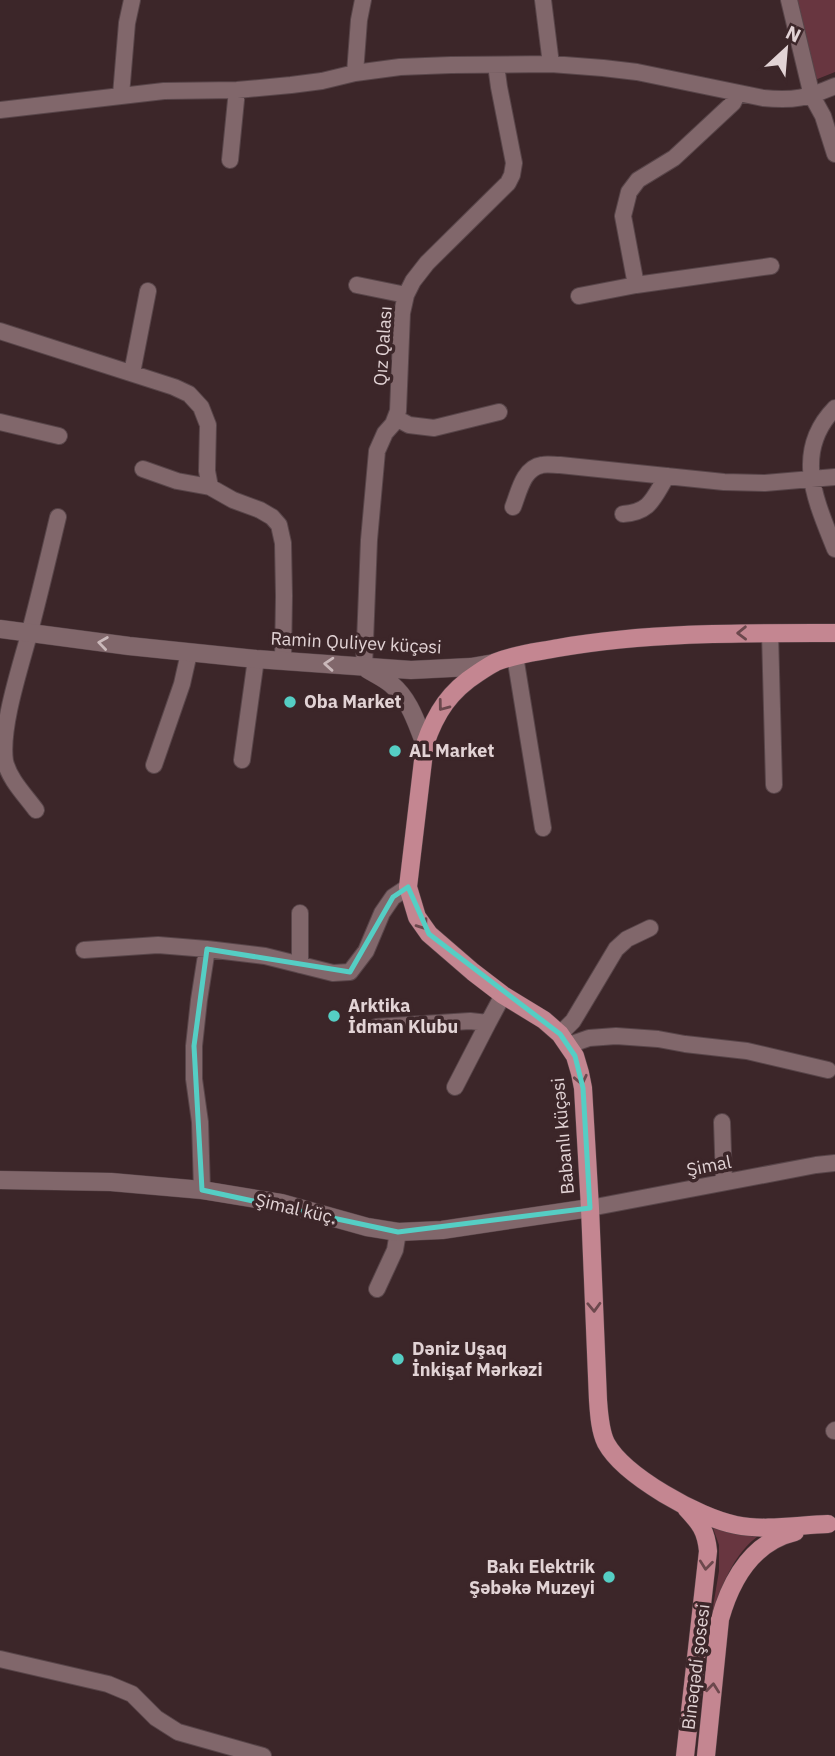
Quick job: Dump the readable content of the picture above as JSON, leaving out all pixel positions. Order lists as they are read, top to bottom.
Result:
{
  "streets": {
    "main road": ["Ramin Quliyev küçəsi", "Babanlı küçəsi", "Binəqədi şosesi"],
    "street": ["Qız Qalası", "Şimal", "Şimal küç."]
  },
  "crossings": [
    ["Qız Qalası", "Ramin Quliyev küçəsi"],
    ["Babanlı küçəsi", "Şimal"],
    ["Babanlı küçəsi", "Şimal küç."],
    ["Babanlı küçəsi", "Binəqədi şosesi"],
    ["Şimal", "Şimal küç."]
  ],
  "one_way": ["Ramin Quliyev küçəsi", "Babanlı küçəsi"],
  "places": [
    "Oba Market",
    "AL Market",
    "Arktika İdman Klubu",
    "Dəniz Uşaq İnkişaf Mərkəzi",
    "Bakı Elektrik Şəbəkə Muzeyi"
  ],
  "north": "top right"
}
